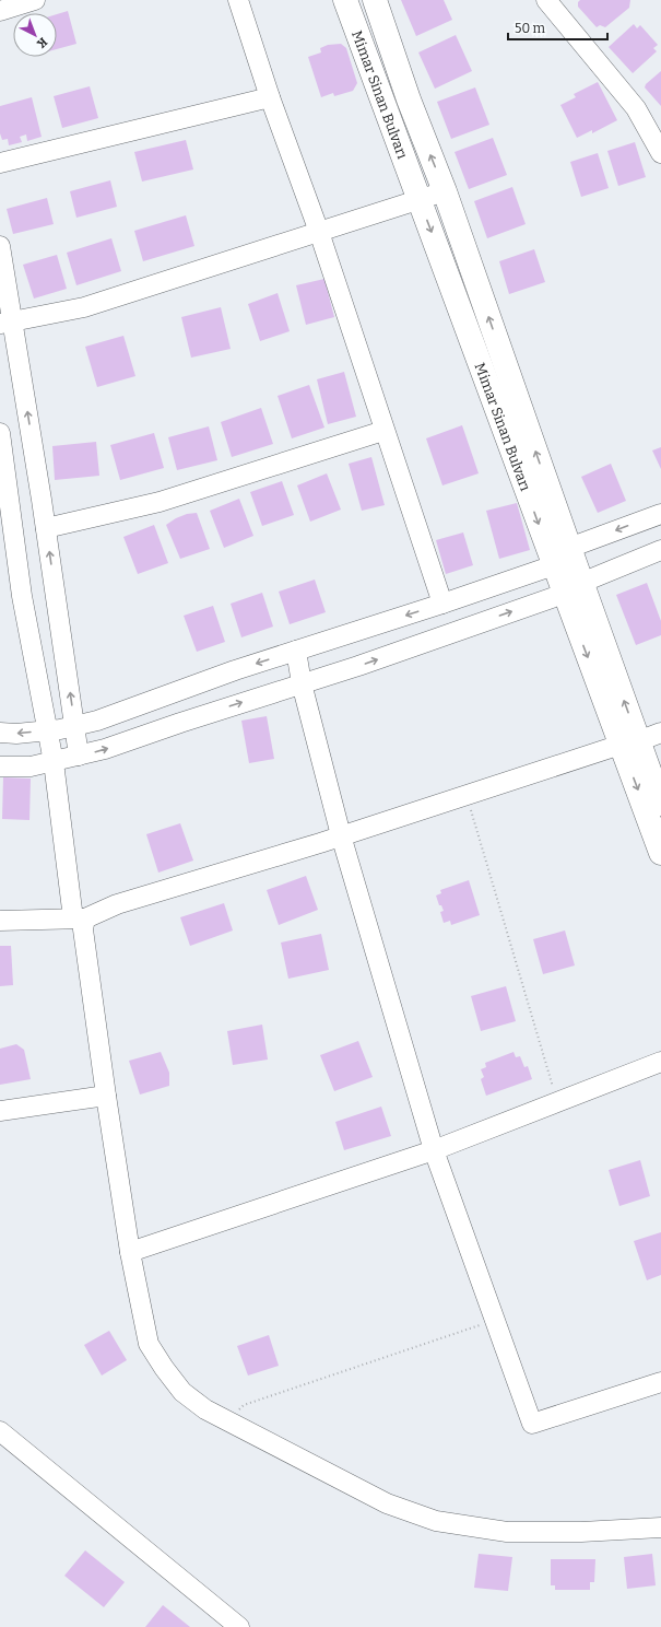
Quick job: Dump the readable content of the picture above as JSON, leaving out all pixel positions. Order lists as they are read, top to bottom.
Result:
{
  "streets": {
    "main road": ["Mimar Sinan Bulvarı"]
  },
  "scale_bar": "50 m",
  "north": "bottom right"
}
